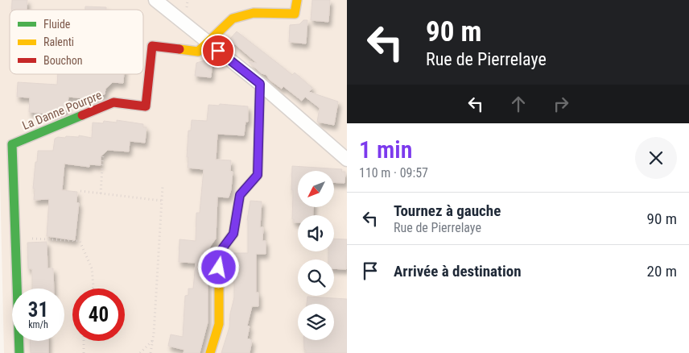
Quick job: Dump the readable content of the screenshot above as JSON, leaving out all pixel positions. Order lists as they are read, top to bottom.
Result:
{
  "streets": {
    "street": ["La Danne Pourpre"]
  },
  "legend": ["Fluide", "Ralenti", "Bouchon"],
  "north": "bottom left",
  "page": {
    "turn": ["90 m", "Rue de Pierrelaye"],
    "heading": ["1 min", "110 m · 09:57"],
    "list": [
      {
        "name": "Tournez à gauche",
        "note": "Rue de Pierrelaye",
        "value": "90 m"
      },
      {
        "name": "Arrivée à destination",
        "value": "20 m"
      }
    ],
    "speed": "31 km/h",
    "limit": "40"
  }
}
